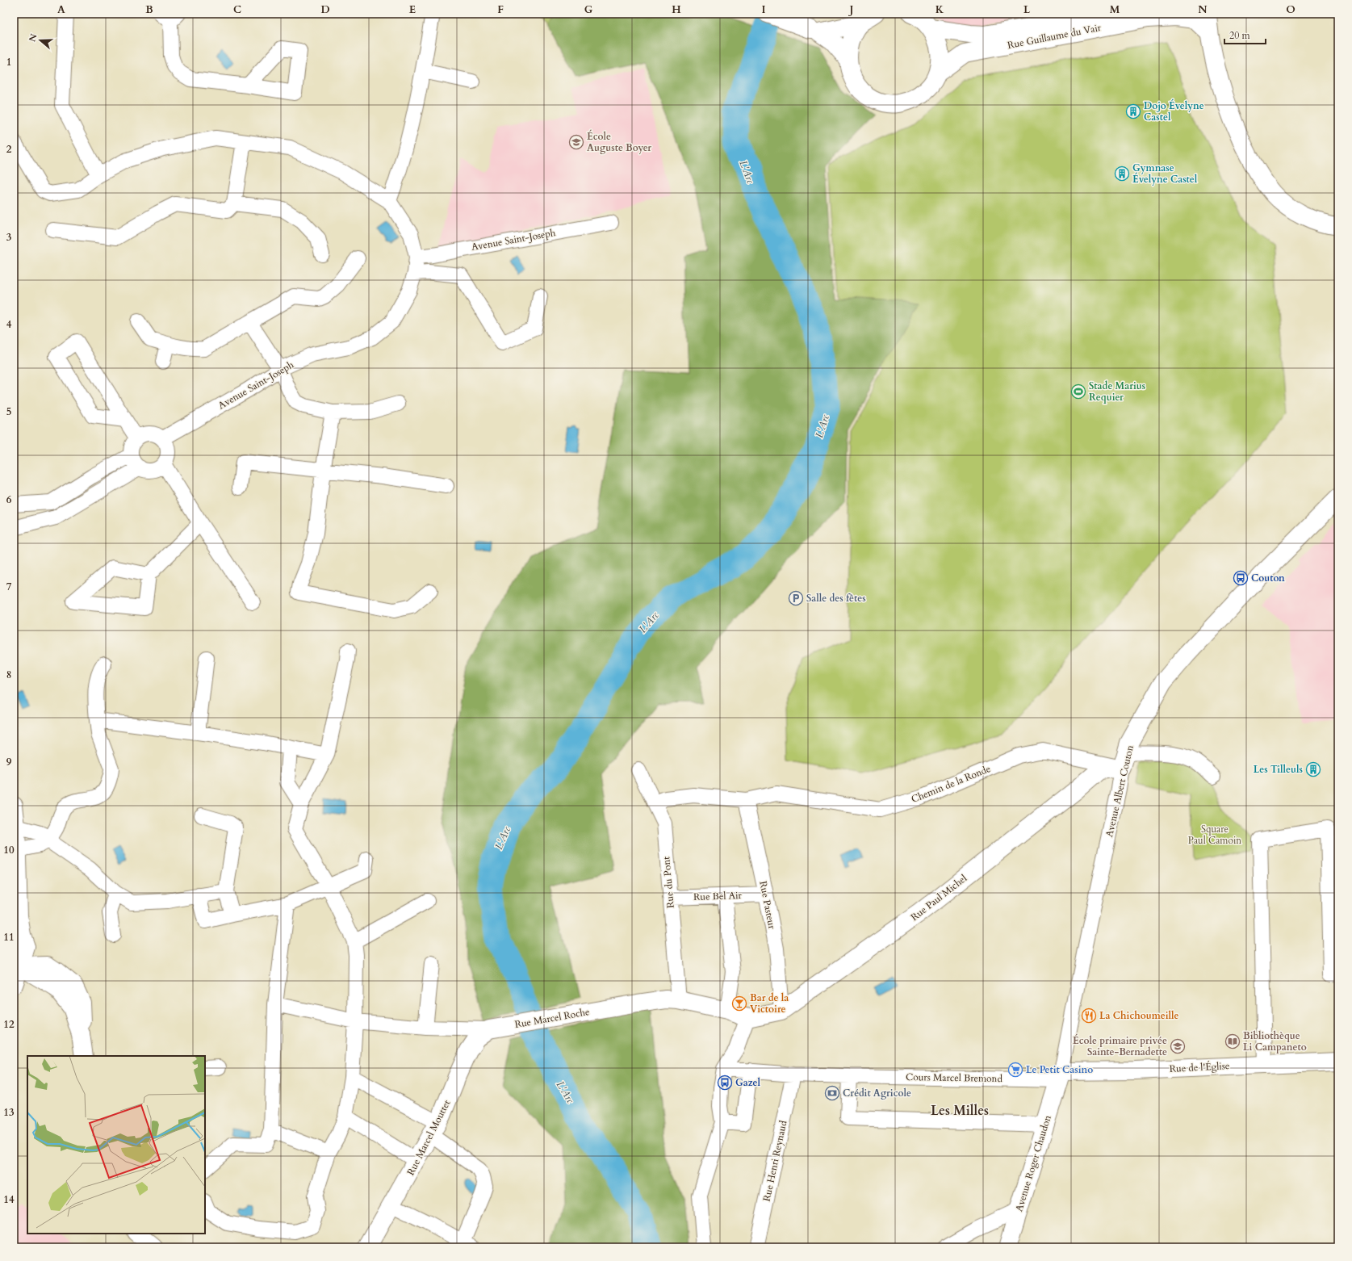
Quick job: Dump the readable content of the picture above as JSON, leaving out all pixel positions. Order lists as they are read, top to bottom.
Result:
{
  "streets": {
    "street": [
      "Rue Guillaume du Vair",
      "Avenue Saint-Joseph",
      "Chemin de la Ronde",
      "Avenue Albert Couton",
      "Rue du Pont",
      "Rue Bel Air",
      "Rue Paul Michel",
      "Rue Pasteur",
      "Rue Marcel Roche",
      "Rue de l'Église",
      "Cours Marcel Bremond",
      "Rue Marcel Mouttet",
      "Rue Henri Reynaud",
      "Avenue Roger Chaudon"
    ]
  },
  "crossings": [
    ["Chemin de la Ronde", "Avenue Albert Couton"],
    ["Chemin de la Ronde", "Rue Paul Michel"],
    ["Chemin de la Ronde", "Rue Pasteur"],
    ["Avenue Albert Couton", "Rue Paul Michel"],
    ["Avenue Albert Couton", "Rue de l'Église"],
    ["Avenue Albert Couton", "Cours Marcel Bremond"],
    ["Avenue Albert Couton", "Avenue Roger Chaudon"],
    ["Rue du Pont", "Rue Bel Air"],
    ["Rue du Pont", "Rue Marcel Roche"],
    ["Rue Bel Air", "Rue Pasteur"],
    ["Rue Paul Michel", "Rue Pasteur"],
    ["Rue Paul Michel", "Rue Marcel Roche"],
    ["Rue Marcel Roche", "Rue Marcel Mouttet"],
    ["Rue de l'Église", "Cours Marcel Bremond"],
    ["Rue de l'Église", "Avenue Roger Chaudon"],
    ["Cours Marcel Bremond", "Rue Henri Reynaud"],
    ["Cours Marcel Bremond", "Avenue Roger Chaudon"]
  ],
  "districts": ["Les Milles"],
  "water": ["L'Arc"],
  "parks": ["Square Paul Camoin"],
  "places": {
    "building": ["Dojo Évelyne Castel", "Gymnase Évelyne Castel", "Les Tilleuls"],
    "school or university": ["École Auguste Boyer", "École primaire privée Sainte-Bernadette"],
    "sports": ["Stade Marius Requier"],
    "bus stop": ["Couton", "Gazel"],
    "parking": ["Salle des fêtes"],
    "bar": ["Bar de la Victoire"],
    "restaurant": ["La Chichoumeille"],
    "library": ["Bibliothèque Li Campaneto"],
    "supermarket": ["Le Petit Casino"],
    "bank": ["Crédit Agricole"]
  },
  "scale_bar": "20 m",
  "north": "left",
  "grid": {
    "columns": [
      "A",
      "B",
      "C",
      "D",
      "E",
      "F",
      "G",
      "H",
      "I",
      "J",
      "K",
      "L",
      "M",
      "N",
      "O"
    ],
    "rows": [
      "1",
      "2",
      "3",
      "4",
      "5",
      "6",
      "7",
      "8",
      "9",
      "10",
      "11",
      "12",
      "13",
      "14"
    ]
  }
}
